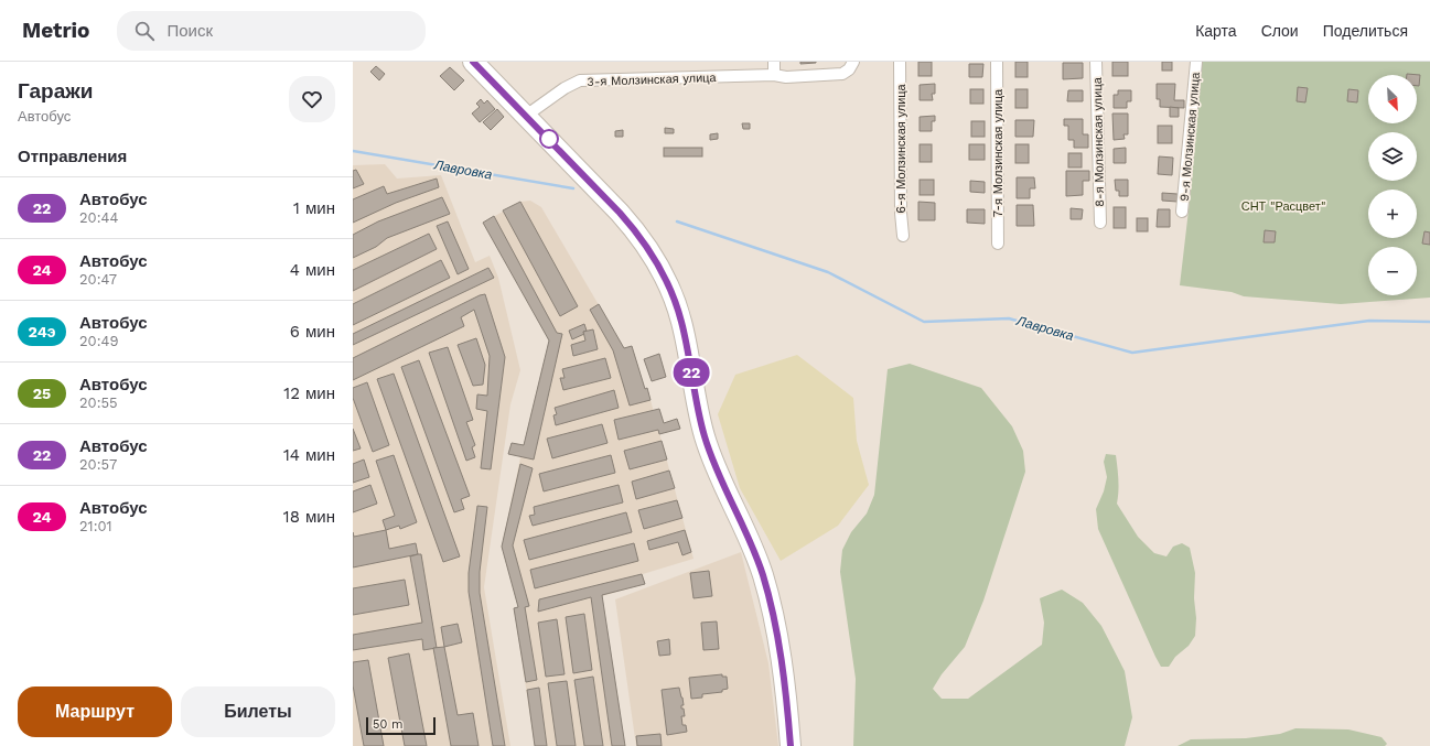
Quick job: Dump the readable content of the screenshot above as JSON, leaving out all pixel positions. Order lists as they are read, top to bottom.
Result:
{
  "streets": {
    "street": [
      "3-я Молзинская улица",
      "9-я Молзинская улица",
      "8-я Молзинская улица",
      "6-я Молзинская улица",
      "7-я Молзинская улица"
    ]
  },
  "water": ["Лавровка"],
  "parks": ["СНТ \"Расцвет\""],
  "lines": ["bus line 22"],
  "scale_bar": "50 m",
  "north": "bottom right",
  "page": {
    "header": "Metrio",
    "search": "Поиск",
    "nav": ["Карта", "Слои", "Поделиться"],
    "heading": [
      ["Гаражи", "Автобус"],
      "Отправления"
    ],
    "on_map": "22",
    "map_buttons": ["+", "−"],
    "list": [
      {
        "mark": "22",
        "name": "Автобус",
        "note": "20:44",
        "value": "1 мин"
      },
      {
        "mark": "24",
        "name": "Автобус",
        "note": "20:47",
        "value": "4 мин"
      },
      {
        "mark": "24э",
        "name": "Автобус",
        "note": "20:49",
        "value": "6 мин"
      },
      {
        "mark": "25",
        "name": "Автобус",
        "note": "20:55",
        "value": "12 мин"
      },
      {
        "mark": "22",
        "name": "Автобус",
        "note": "20:57",
        "value": "14 мин"
      },
      {
        "mark": "24",
        "name": "Автобус",
        "note": "21:01",
        "value": "18 мин"
      }
    ],
    "buttons": ["Маршрут", "Билеты"],
    "scale": "50 m"
  }
}
